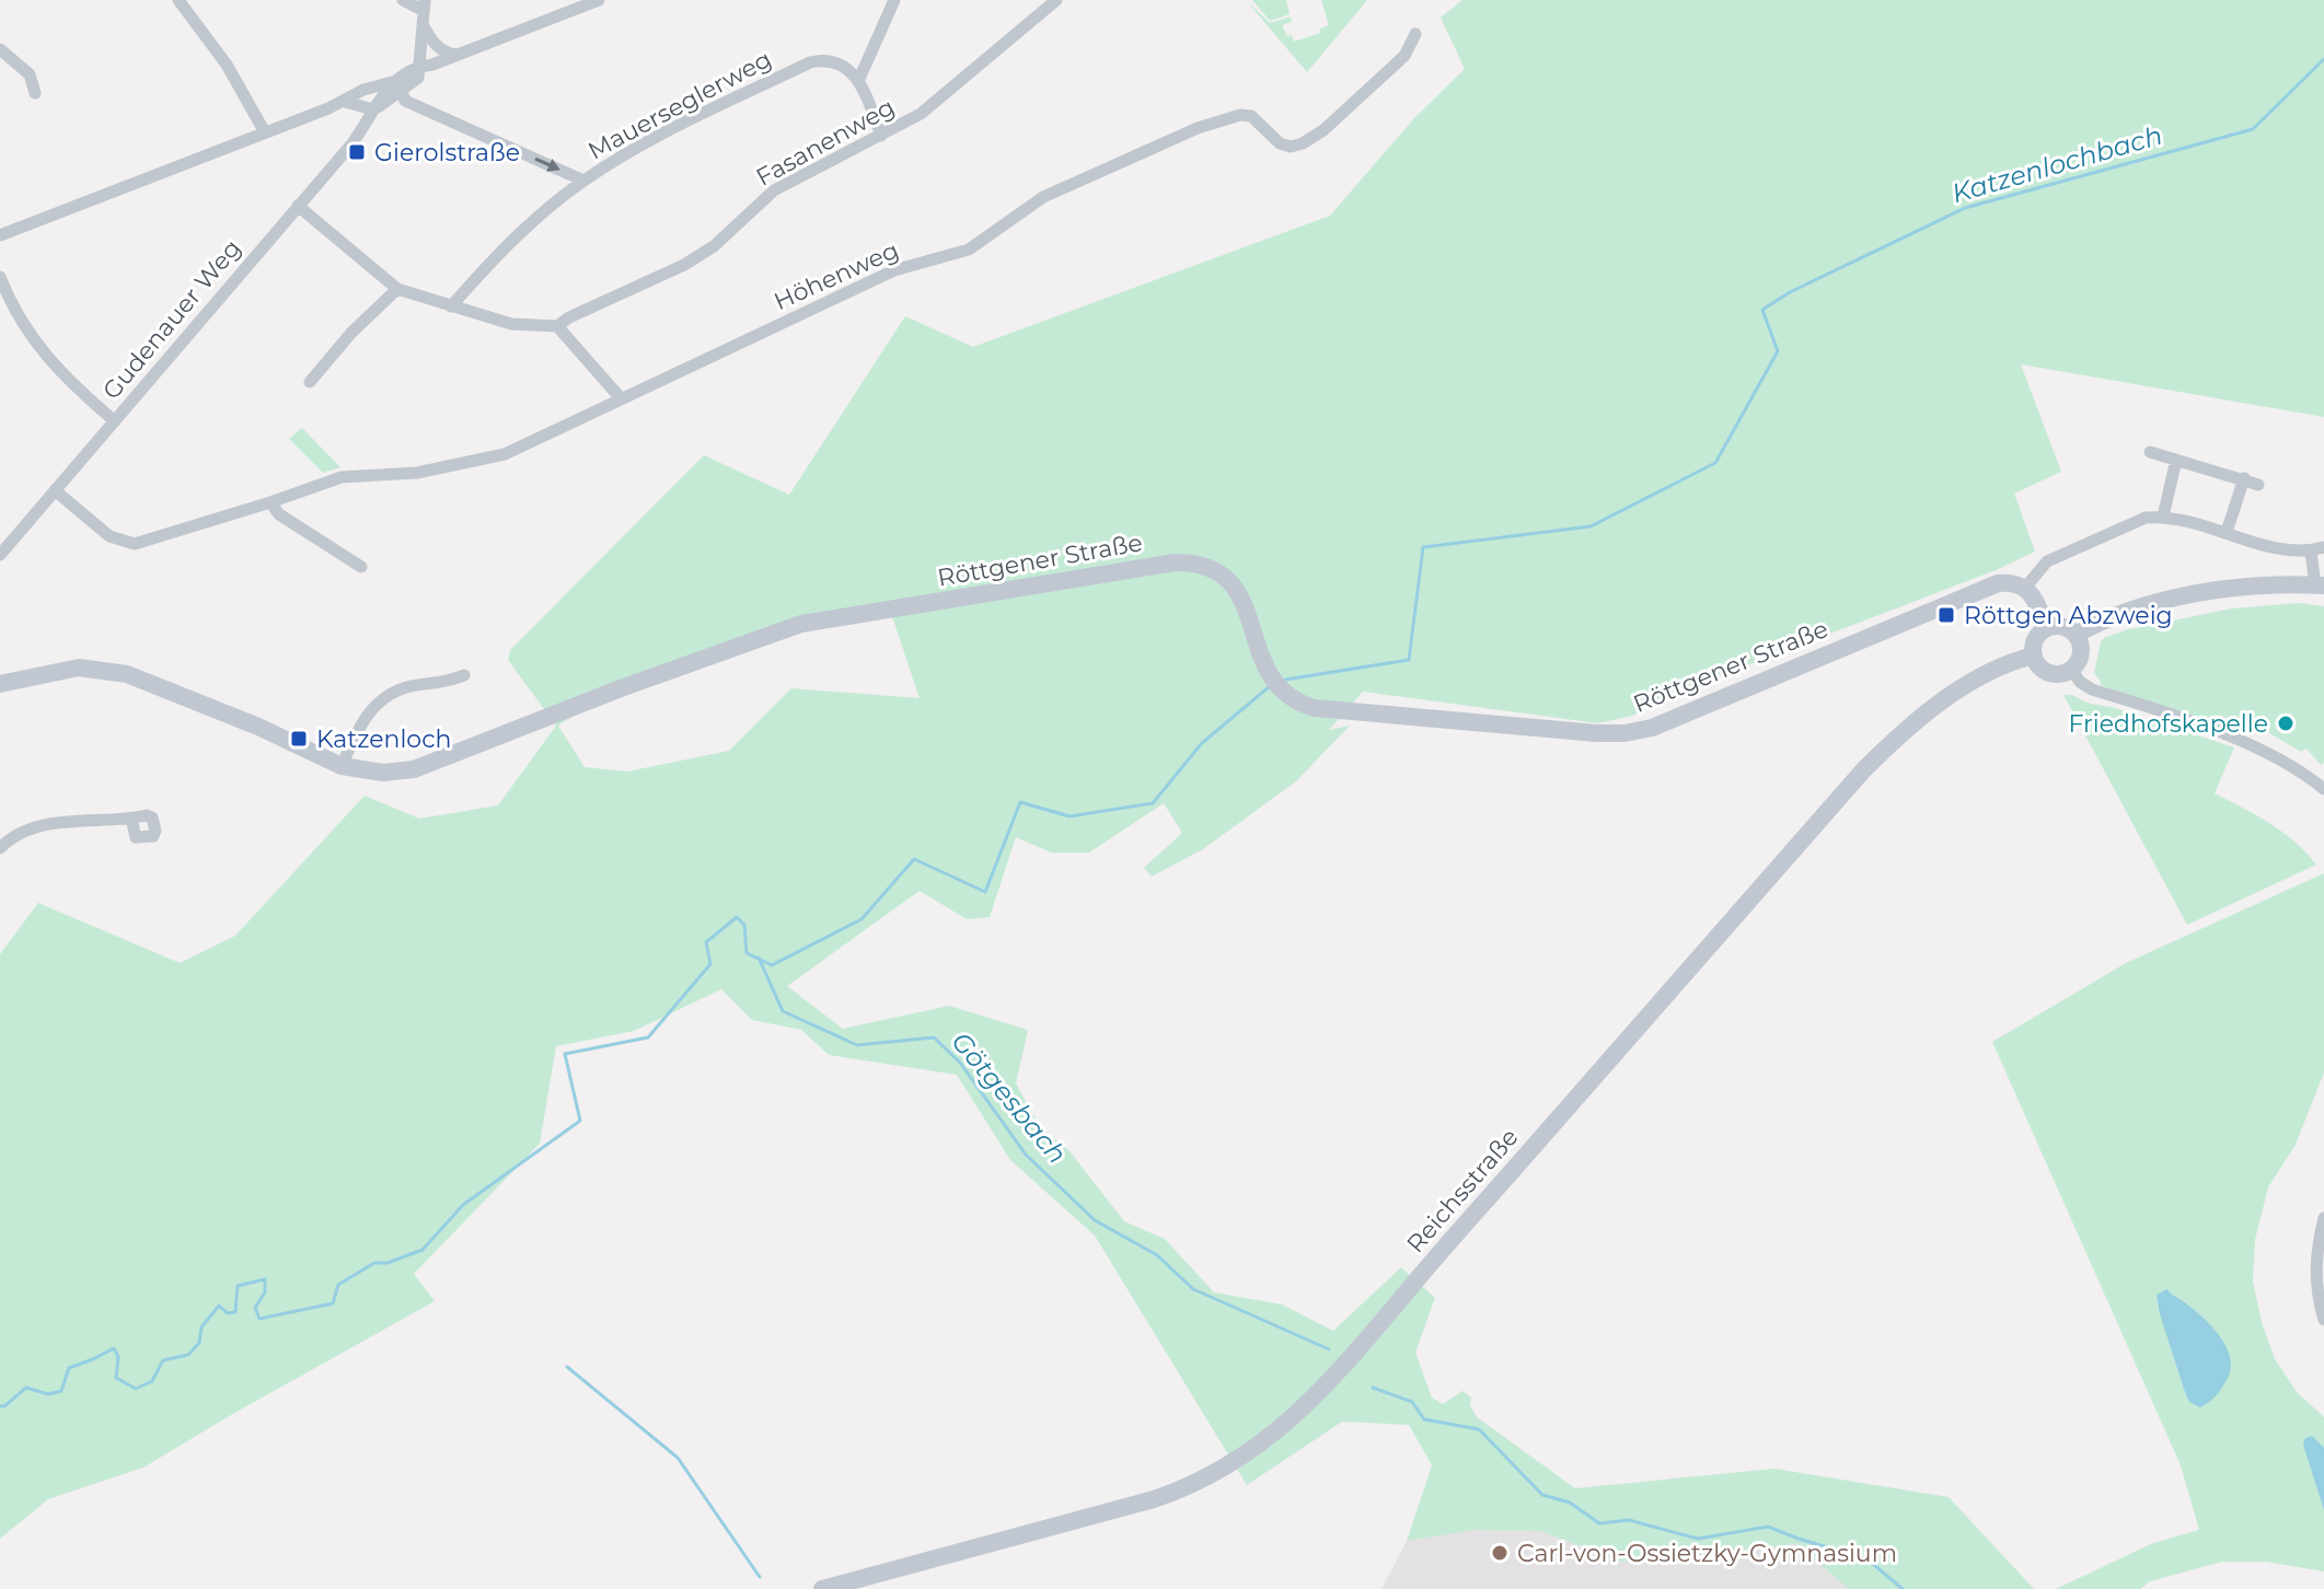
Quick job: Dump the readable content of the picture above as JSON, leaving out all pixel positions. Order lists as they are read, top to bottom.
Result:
{
  "streets": {
    "street": [
      "Mauerseglerweg",
      "Fasanenweg",
      "Höhenweg",
      "Gudenauer Weg",
      "Röttgener Straße",
      "Reichsstraße"
    ]
  },
  "crossings": [
    ["Höhenweg", "Gudenauer Weg"]
  ],
  "water": ["Katzenlochbach", "Götgesbach"],
  "places": {
    "transit": ["Gierolstraße", "Röttgen Abzweig", "Katzenloch"],
    "other": ["Friedhofskapelle", "Carl-von-Ossietzky-Gymnasium"]
  }
}
